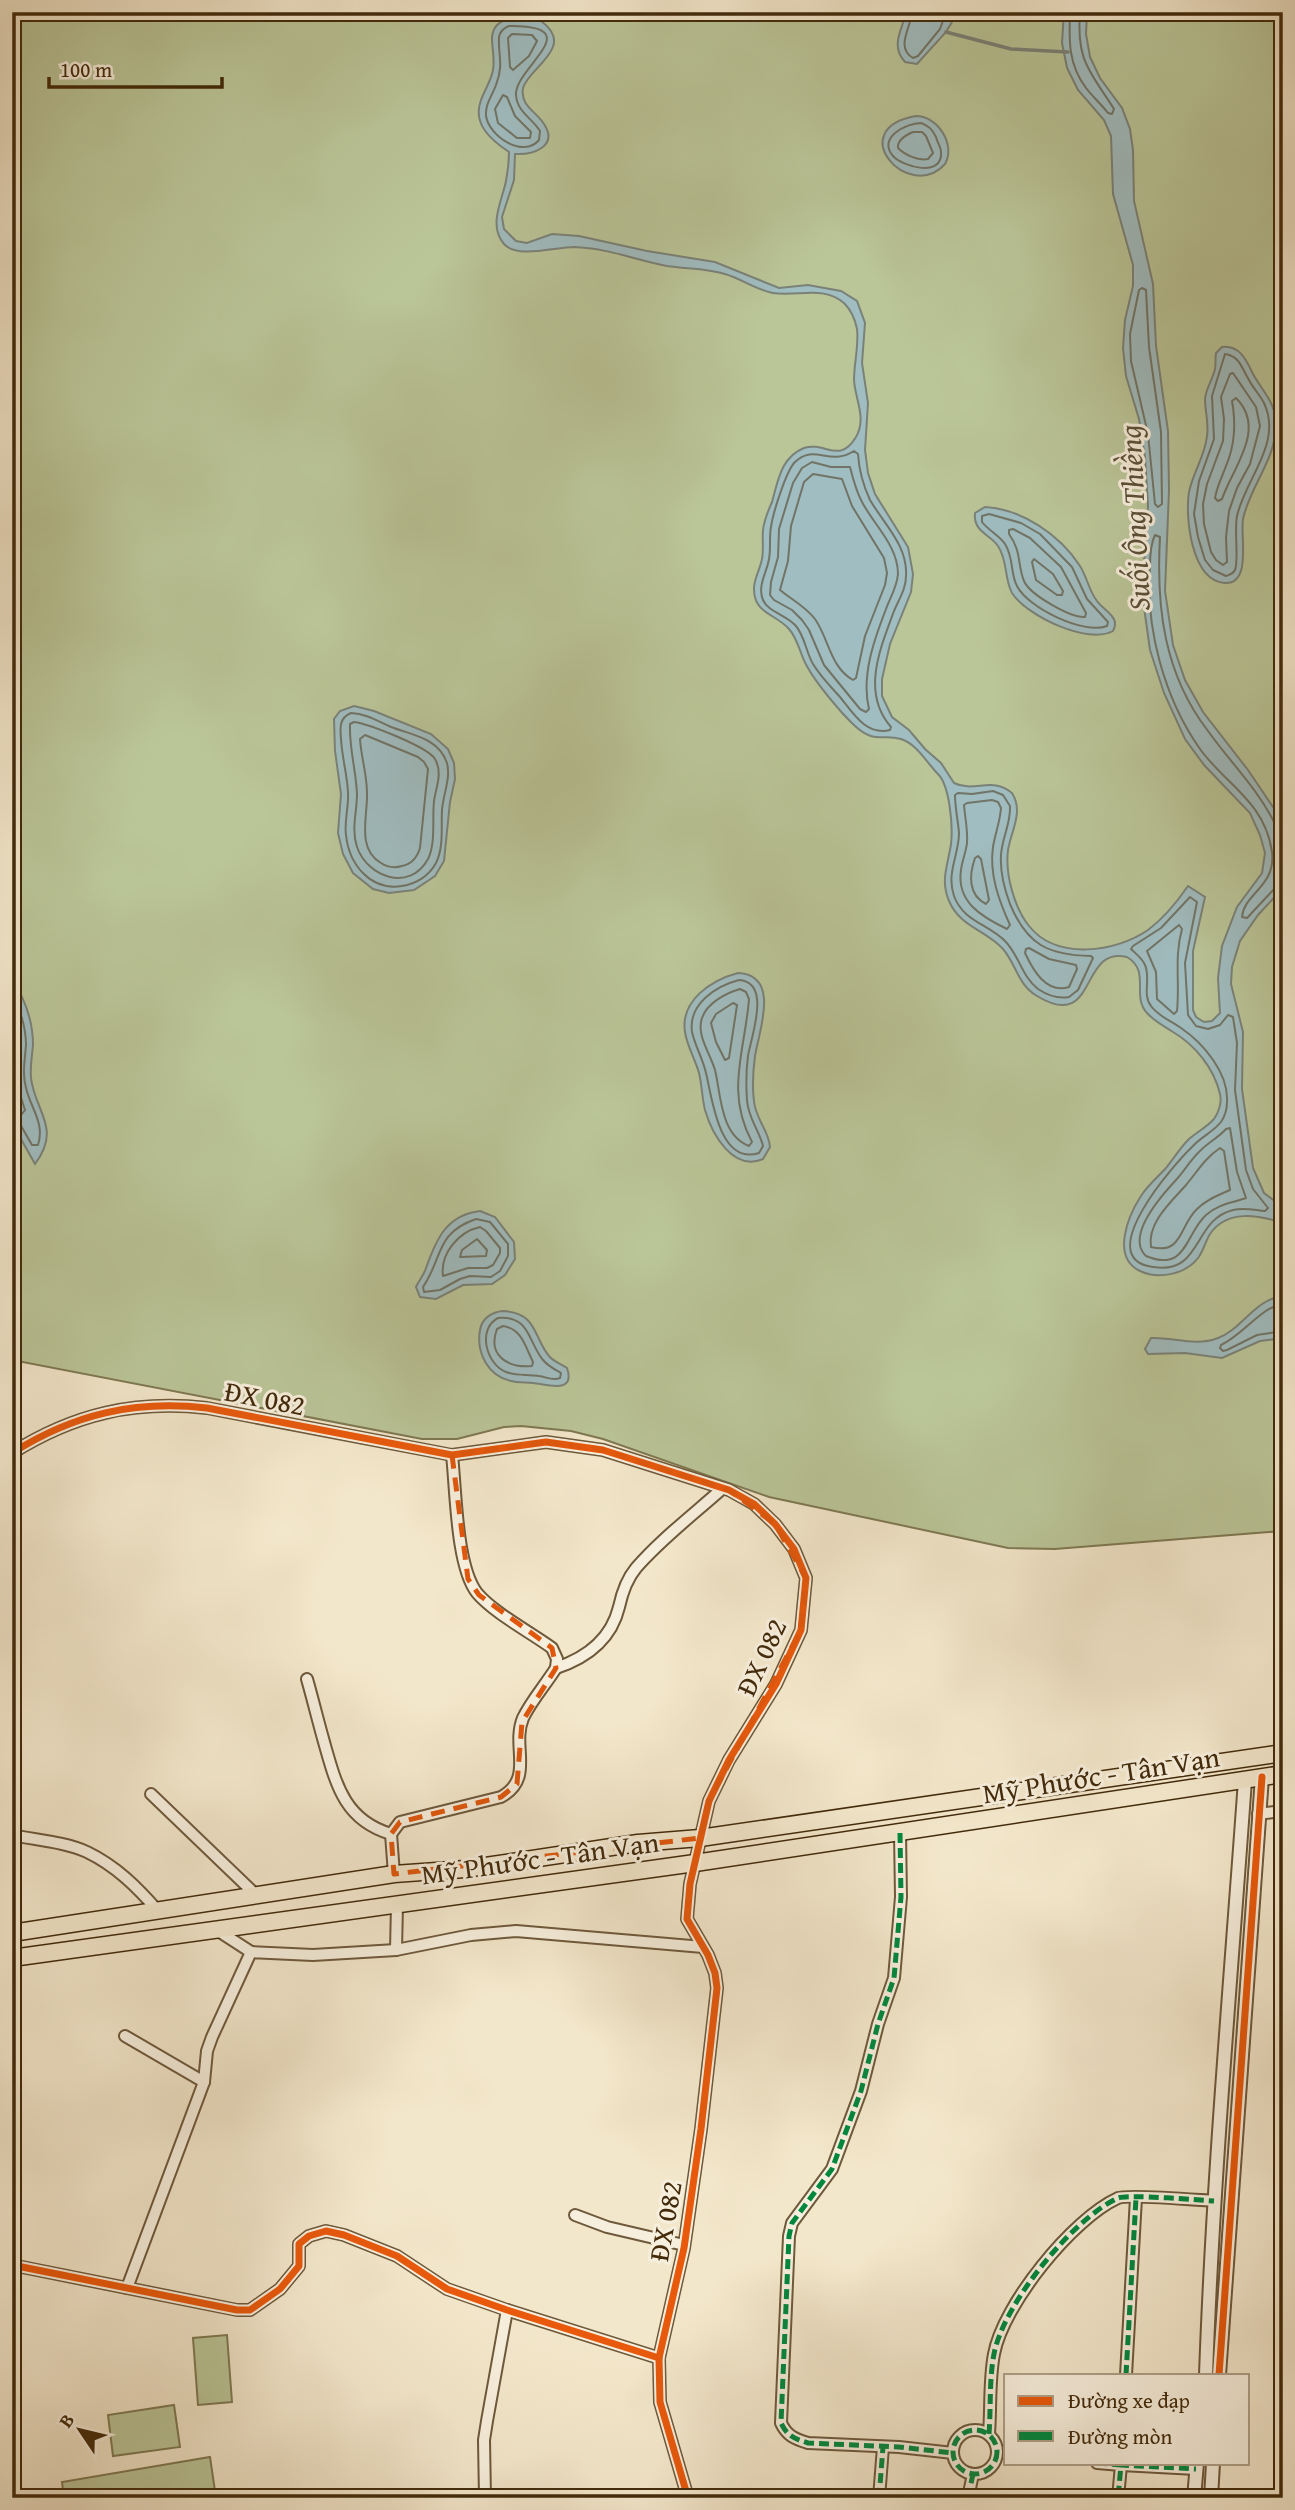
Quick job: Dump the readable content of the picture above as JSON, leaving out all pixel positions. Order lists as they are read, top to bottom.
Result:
{
  "streets": {
    "main road": ["Mỹ Phước - Tân Vạn"],
    "street": ["ĐX 082"]
  },
  "crossings": [
    ["ĐX 082", "Mỹ Phước - Tân Vạn"]
  ],
  "water": ["Suối Ông Thiềng"],
  "legend": ["Đường xe đạp", "Đường mòn"],
  "scale_bar": "100 m",
  "north": "top left"
}
